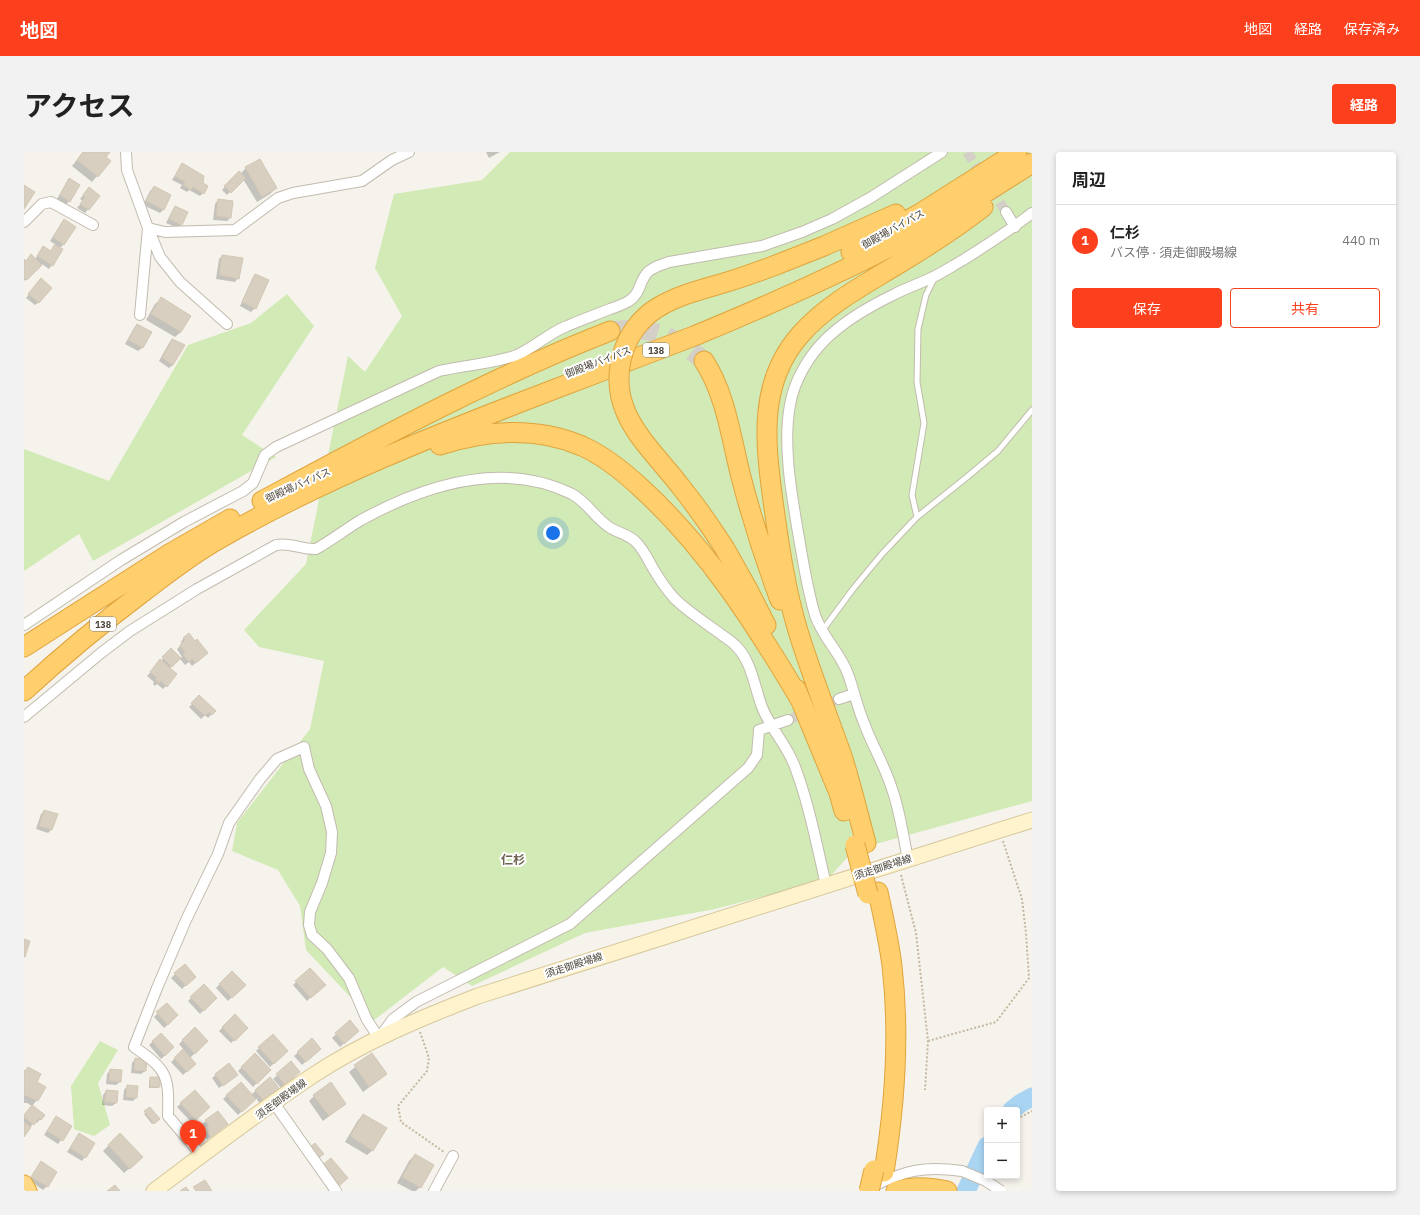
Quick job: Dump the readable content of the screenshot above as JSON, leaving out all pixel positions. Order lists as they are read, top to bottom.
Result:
{
  "streets": {
    "highway": ["御殿場バイパス", "138"],
    "main road": ["須走御殿場線"]
  },
  "crossings": [
    ["御殿場バイパス", "138"]
  ],
  "districts": ["仁杉"],
  "page": {
    "header": "地図",
    "nav": ["地図", "経路", "保存済み"],
    "title": "アクセス",
    "buttons": [
      "経路",
      ["保存", "共有"]
    ],
    "heading": "周辺",
    "list": [
      {
        "mark": "1",
        "name": "仁杉",
        "note": "バス停 · 須走御殿場線",
        "value": "440 m"
      }
    ],
    "map_buttons": ["+", "−"],
    "pins": "1"
  }
}
